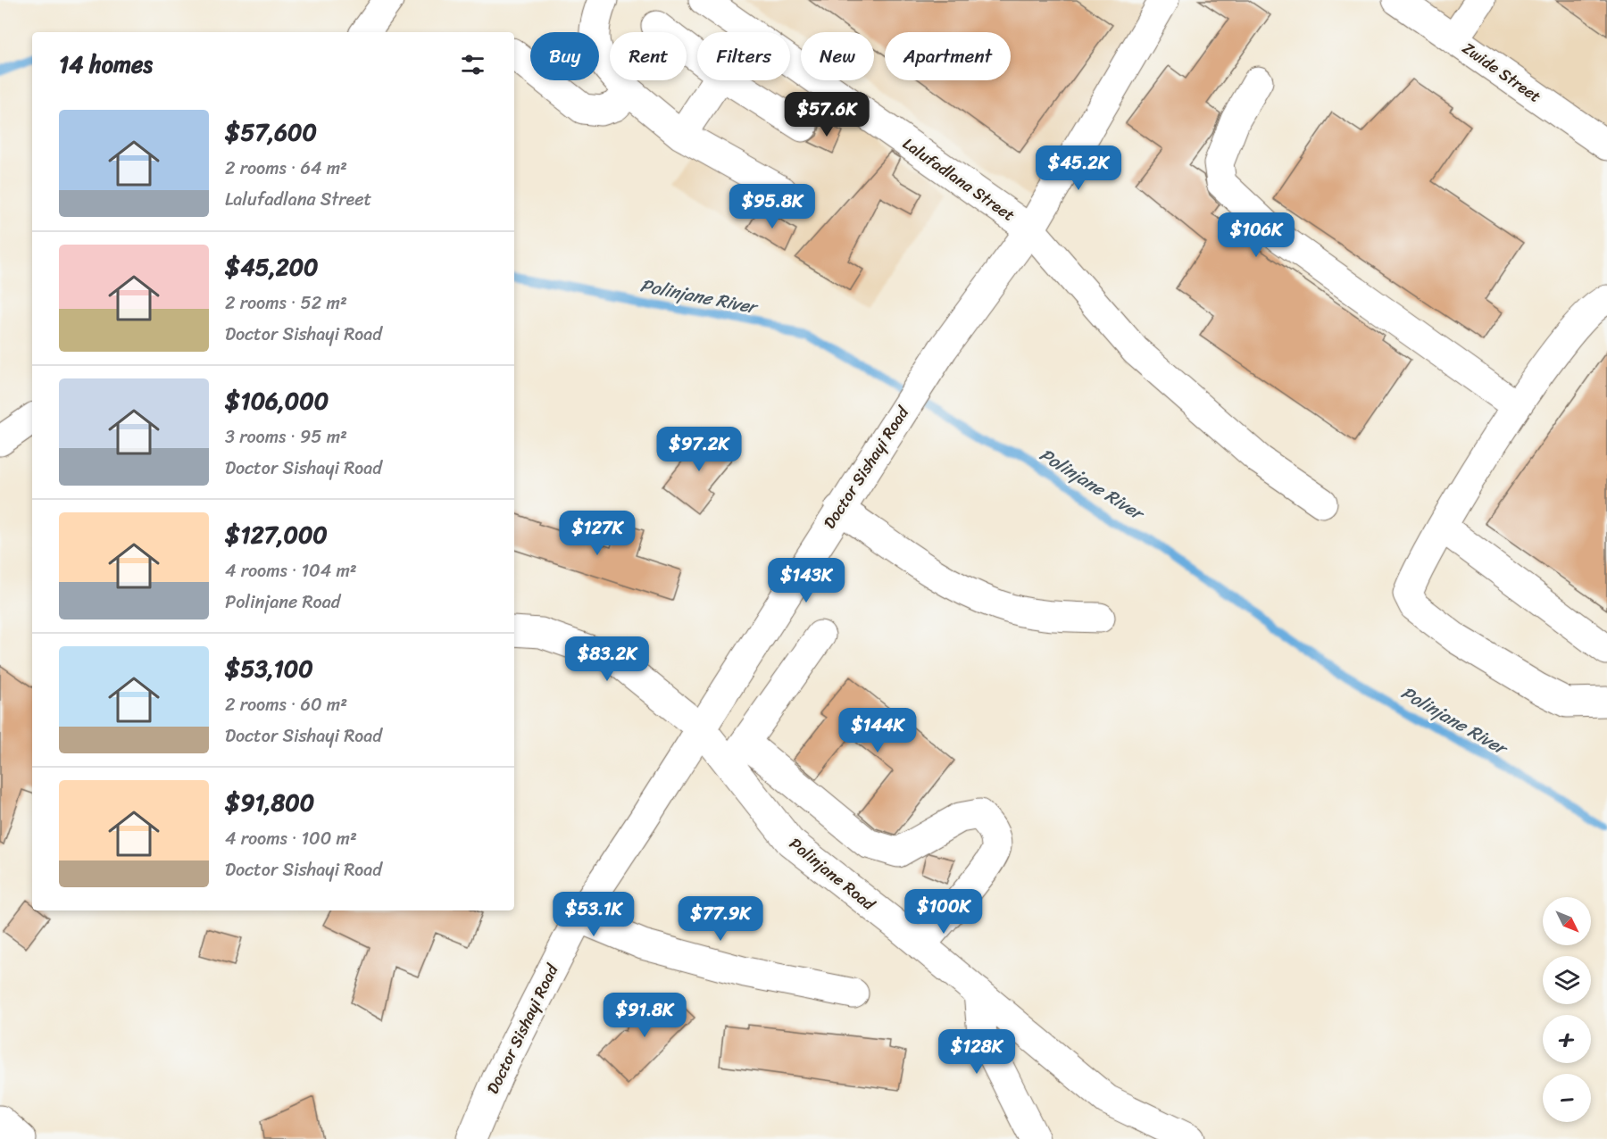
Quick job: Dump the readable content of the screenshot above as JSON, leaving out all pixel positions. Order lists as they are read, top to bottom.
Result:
{
  "streets": {
    "street": [
      "Zwide Street",
      "Lalufadlana Street",
      "Doctor Sishayi Road",
      "Polinjane Road"
    ]
  },
  "crossings": [
    ["Lalufadlana Street", "Doctor Sishayi Road"],
    ["Doctor Sishayi Road", "Polinjane Road"]
  ],
  "water": ["Polinjane River"],
  "north": "bottom right",
  "page": {
    "chip": [
      "Buy",
      "Rent",
      "Filters",
      "New",
      "Apartment"
    ],
    "heading": "14 homes",
    "price": [
      "$57.6K",
      "$45.2K",
      "$95.8K",
      "$106K",
      "$97.2K",
      "$127K",
      "$143K",
      "$83.2K",
      "$144K",
      "$100K",
      "$53.1K",
      "$77.9K",
      "$91.8K",
      "$128K"
    ],
    "list": [
      {
        "name": "$57,600",
        "note": "2 rooms · 64 m² · Lalufadlana Street"
      },
      {
        "name": "$45,200",
        "note": "2 rooms · 52 m² · Doctor Sishayi Road"
      },
      {
        "name": "$106,000",
        "note": "3 rooms · 95 m² · Doctor Sishayi Road"
      },
      {
        "name": "$127,000",
        "note": "4 rooms · 104 m² · Polinjane Road"
      },
      {
        "name": "$53,100",
        "note": "2 rooms · 60 m² · Doctor Sishayi Road"
      },
      {
        "name": "$91,800",
        "note": "4 rooms · 100 m² · Doctor Sishayi Road"
      }
    ],
    "map_buttons": ["+", "−"]
  }
}
